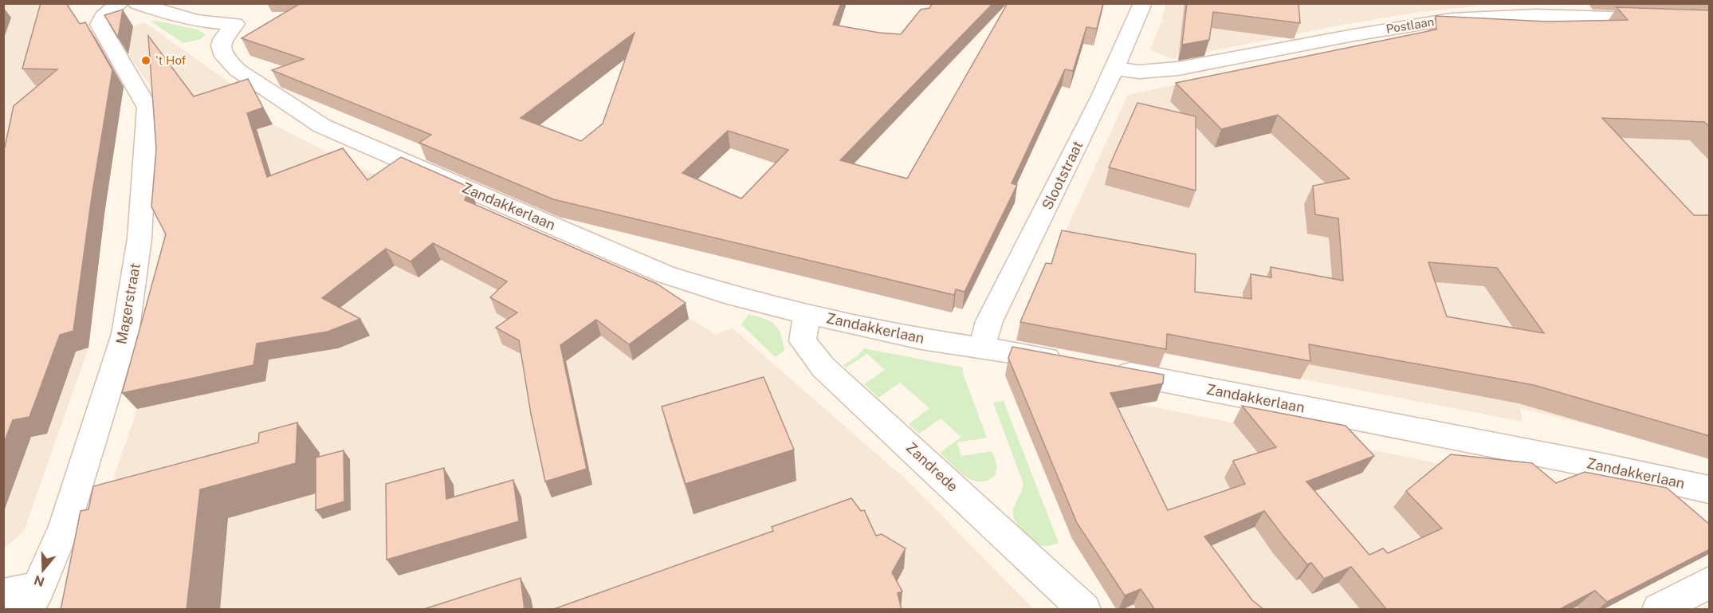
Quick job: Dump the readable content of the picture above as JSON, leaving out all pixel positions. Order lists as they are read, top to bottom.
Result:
{
  "streets": {
    "street": [
      "Postlaan",
      "Slootstraat",
      "Zandakkerlaan",
      "Magerstraat",
      "Zandrede"
    ]
  },
  "crossings": [
    ["Postlaan", "Slootstraat"],
    ["Slootstraat", "Zandakkerlaan"],
    ["Zandakkerlaan", "Zandrede"]
  ],
  "places": ["'t Hof"],
  "north": "bottom"
}
